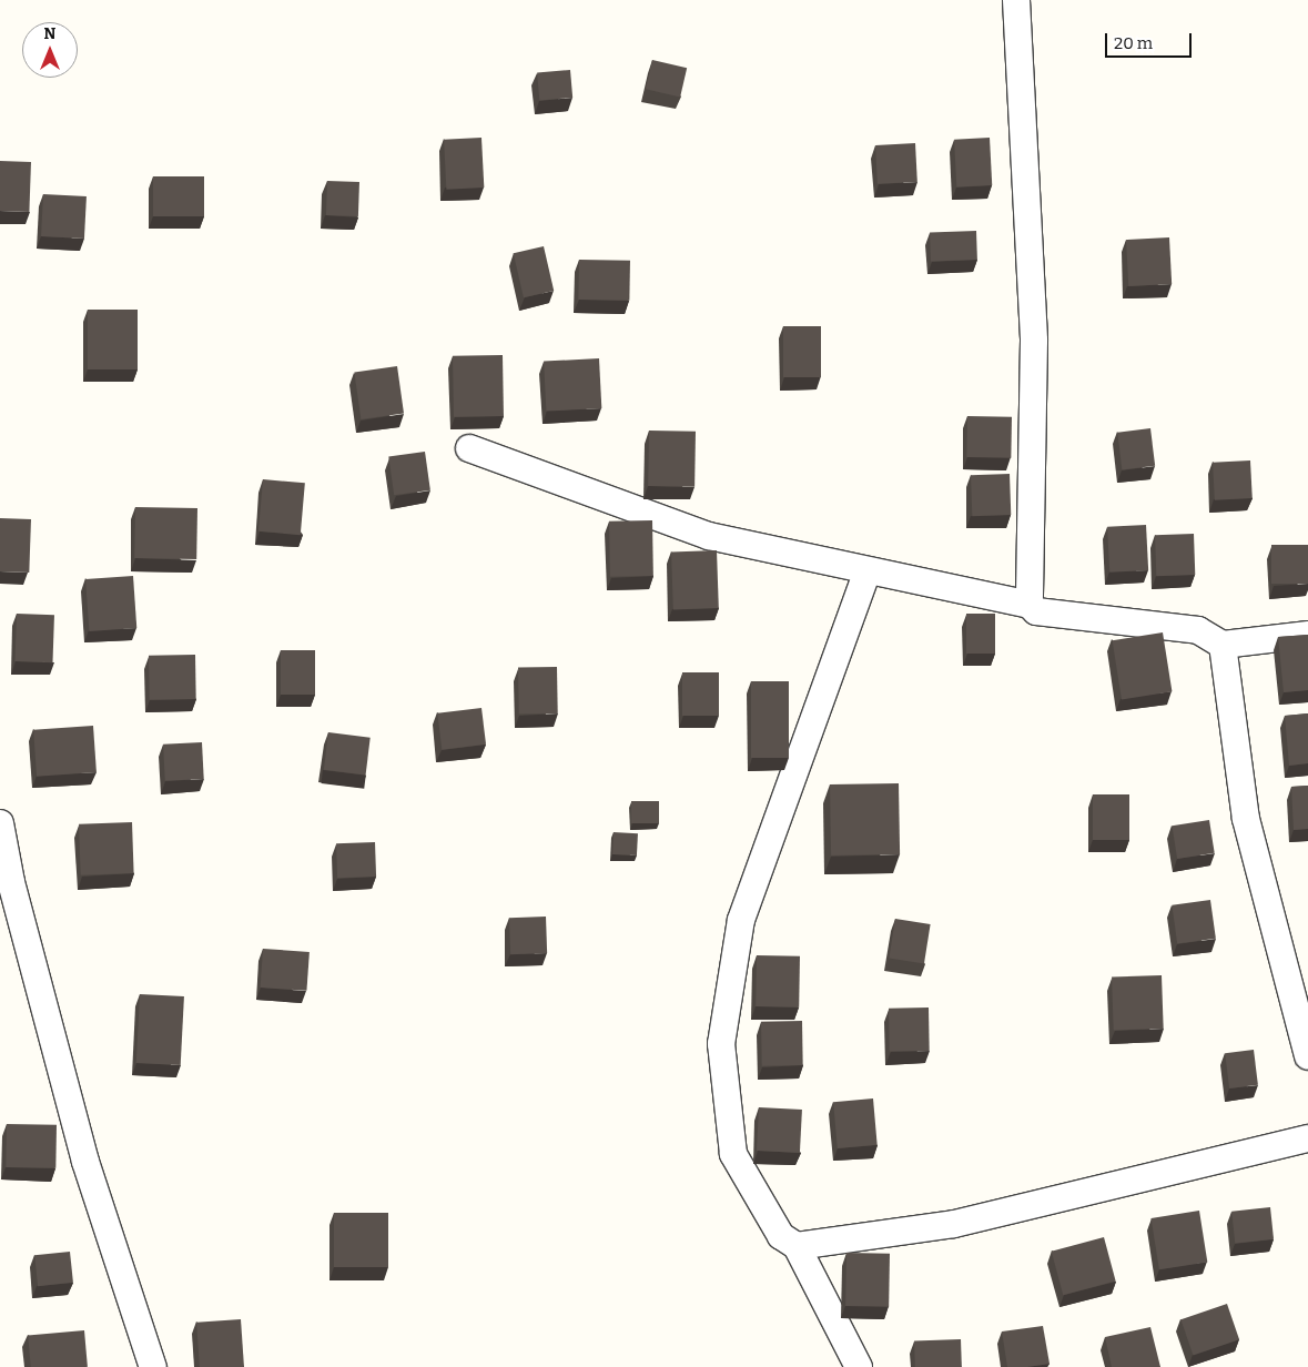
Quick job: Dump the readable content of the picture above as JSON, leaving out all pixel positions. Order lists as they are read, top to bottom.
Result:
{
  "scale_bar": "20 m",
  "north": "top"
}
